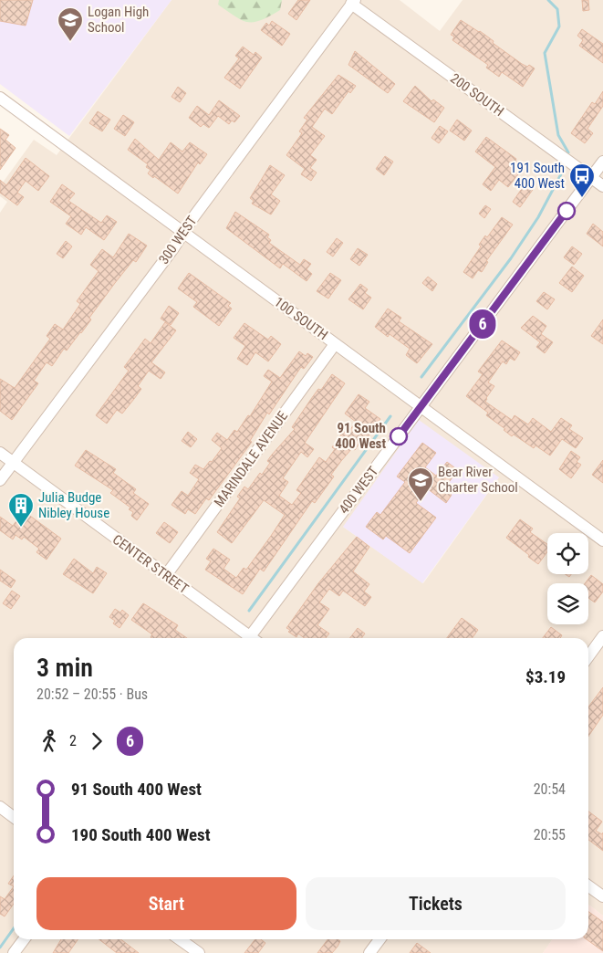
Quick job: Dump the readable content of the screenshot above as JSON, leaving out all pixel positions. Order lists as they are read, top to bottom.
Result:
{
  "streets": {
    "street": [
      "200 SOUTH",
      "300 WEST",
      "100 SOUTH",
      "MARINDALE AVENUE",
      "400 WEST",
      "CENTER STREET"
    ]
  },
  "crossings": [
    ["200 SOUTH", "300 WEST"],
    ["200 SOUTH", "400 WEST"],
    ["300 WEST", "100 SOUTH"],
    ["300 WEST", "CENTER STREET"],
    ["100 SOUTH", "MARINDALE AVENUE"],
    ["100 SOUTH", "400 WEST"],
    ["MARINDALE AVENUE", "CENTER STREET"]
  ],
  "places": {
    "school or university": ["Logan High School", "Bear River Charter School"],
    "bus stop": ["191 South 400 West"],
    "other": ["91 South 400 West"],
    "building": ["Julia Budge Nibley House"]
  },
  "lines": ["bus line 6"],
  "page": {
    "on_map": "6",
    "heading": ["3 min", "20:52 – 20:55 · Bus", "$3.19"],
    "legs": ["2", "6"],
    "list": [
      {
        "name": "91 South 400 West",
        "value": "20:54"
      },
      {
        "name": "190 South 400 West",
        "value": "20:55"
      }
    ],
    "buttons": ["Start", "Tickets"]
  }
}
